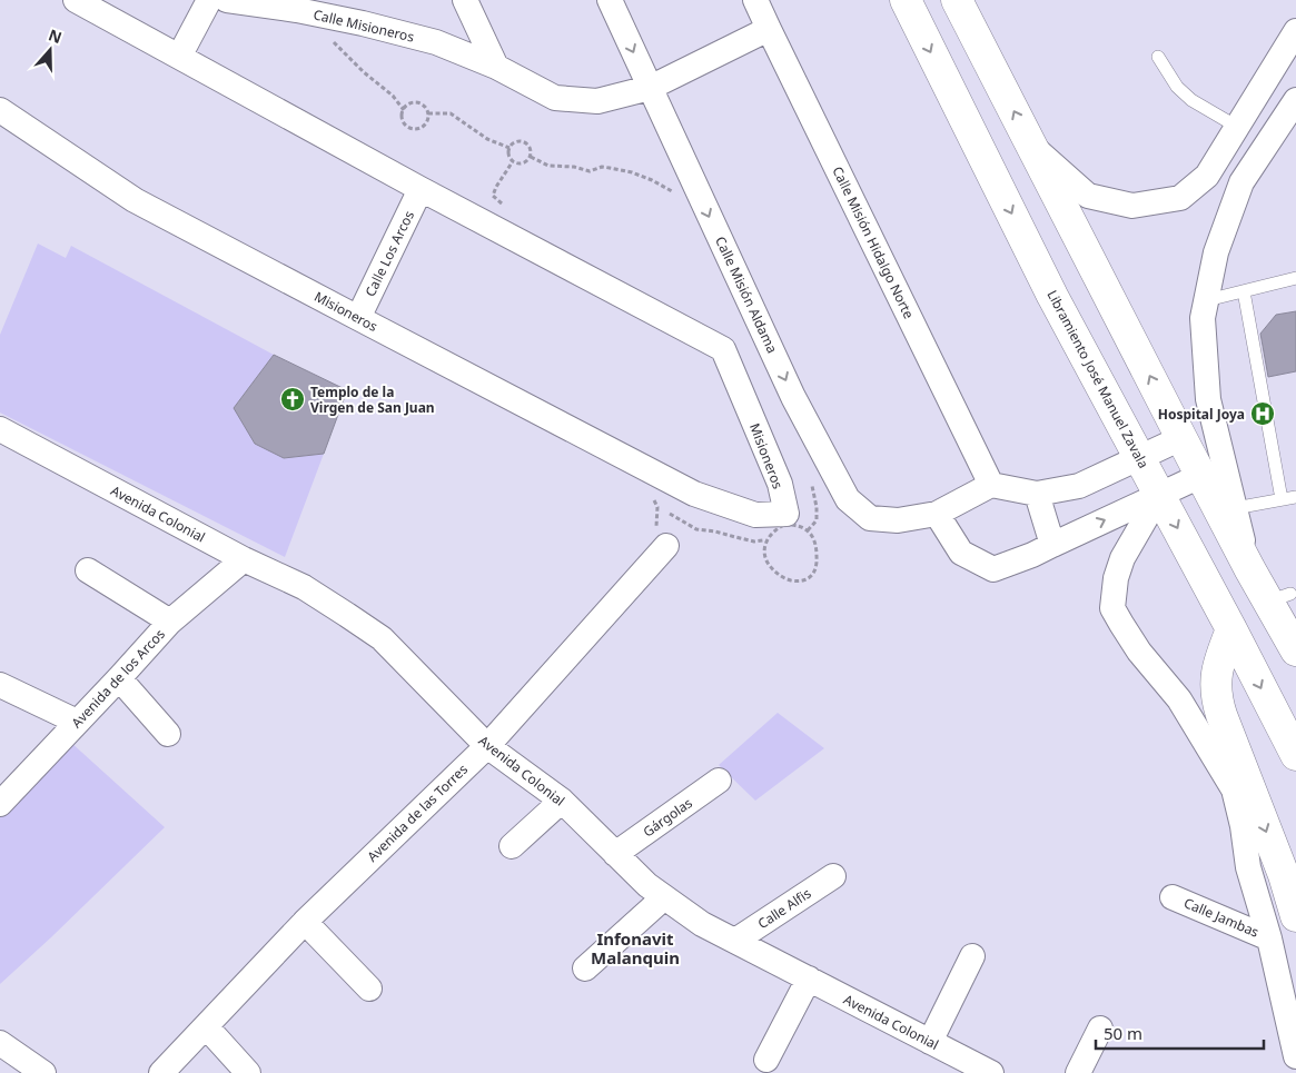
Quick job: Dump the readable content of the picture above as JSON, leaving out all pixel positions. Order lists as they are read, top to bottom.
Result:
{
  "streets": {
    "main road": ["Libramiento José Manuel Zavala"],
    "street": [
      "Calle Misioneros",
      "Calle Misión Hidalgo Norte",
      "Calle Los Arcos",
      "Calle Misión Aldama",
      "Misioneros",
      "Avenida Colonial",
      "Avenida de los Arcos",
      "Avenida de las Torres",
      "Gárgolas",
      "Calle Alfis",
      "Calle Jambas"
    ]
  },
  "crossings": [
    ["Calle Misioneros", "Calle Misión Hidalgo Norte"],
    ["Calle Misioneros", "Calle Misión Aldama"],
    ["Calle Misión Hidalgo Norte", "Calle Misión Aldama"],
    ["Calle Los Arcos", "Misioneros"],
    ["Avenida Colonial", "Avenida de los Arcos"],
    ["Avenida Colonial", "Avenida de las Torres"],
    ["Avenida Colonial", "Gárgolas"],
    ["Avenida Colonial", "Calle Alfis"]
  ],
  "one_way": ["Calle Misión Aldama"],
  "districts": ["Infonavit Malanquin"],
  "places": {
    "church": ["Templo de la Virgen de San Juan"],
    "hospital": ["Hospital Joya"]
  },
  "scale_bar": "50 m",
  "north": "top"
}
